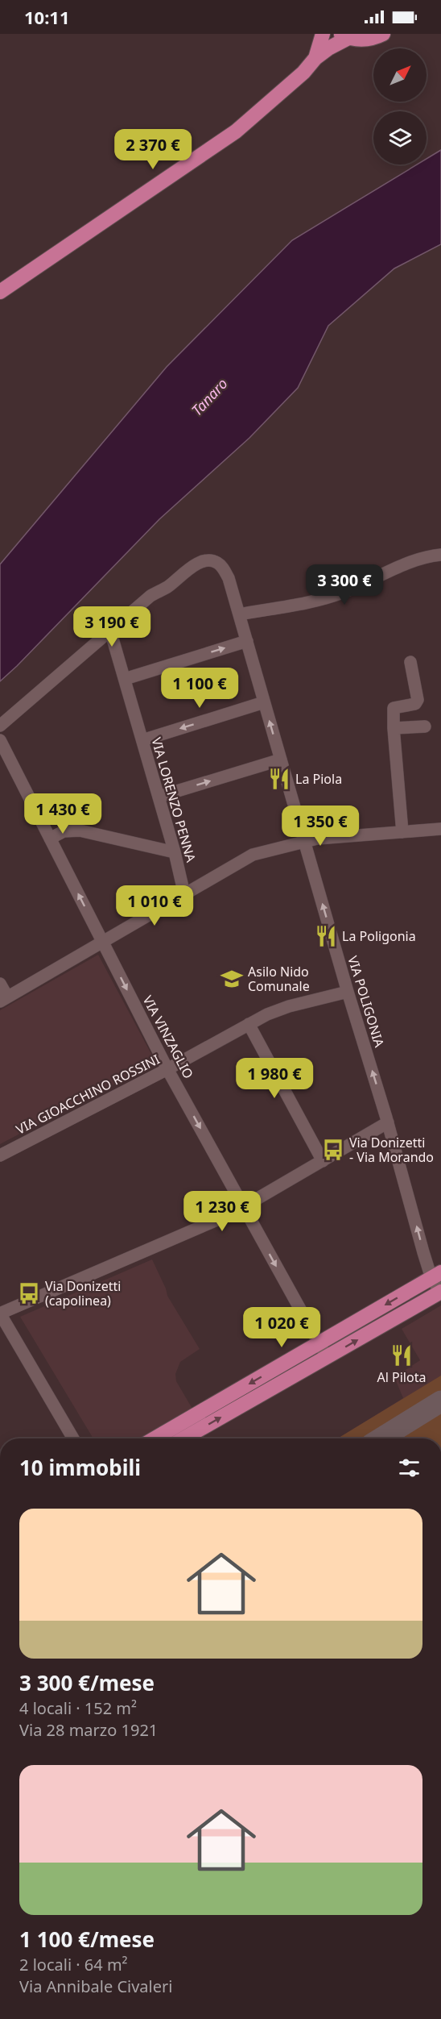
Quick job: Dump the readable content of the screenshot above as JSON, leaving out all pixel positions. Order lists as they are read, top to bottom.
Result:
{
  "streets": {
    "street": [
      "VIA LORENZO PENNA",
      "VIA POLIGONIA",
      "VIA VINZAGLIO",
      "VIA GIOACCHINO ROSSINI"
    ]
  },
  "crossings": [
    ["VIA LORENZO PENNA", "VIA POLIGONIA"],
    ["VIA POLIGONIA", "VIA GIOACCHINO ROSSINI"],
    ["VIA VINZAGLIO", "VIA GIOACCHINO ROSSINI"]
  ],
  "water": ["Tanaro"],
  "places": {
    "restaurant": ["La Piola", "La Poligonia", "Al Pilota"],
    "school or university": ["Asilo Nido Comunale"],
    "bus stop": ["Via Donizetti - Via Morando", "Via Donizetti (capolinea)"]
  },
  "north": "top right",
  "page": {
    "status": "10:11",
    "price": [
      "2 370 €",
      "3 300 €",
      "3 190 €",
      "1 100 €",
      "1 430 €",
      "1 350 €",
      "1 010 €",
      "1 980 €",
      "1 230 €",
      "1 020 €"
    ],
    "heading": "10 immobili",
    "list": [
      {
        "name": "3 300 €/mese",
        "note": "4 locali · 152 m² · Via 28 marzo 1921"
      },
      {
        "name": "1 100 €/mese",
        "note": "2 locali · 64 m² · Via Annibale Civaleri"
      }
    ]
  }
}
